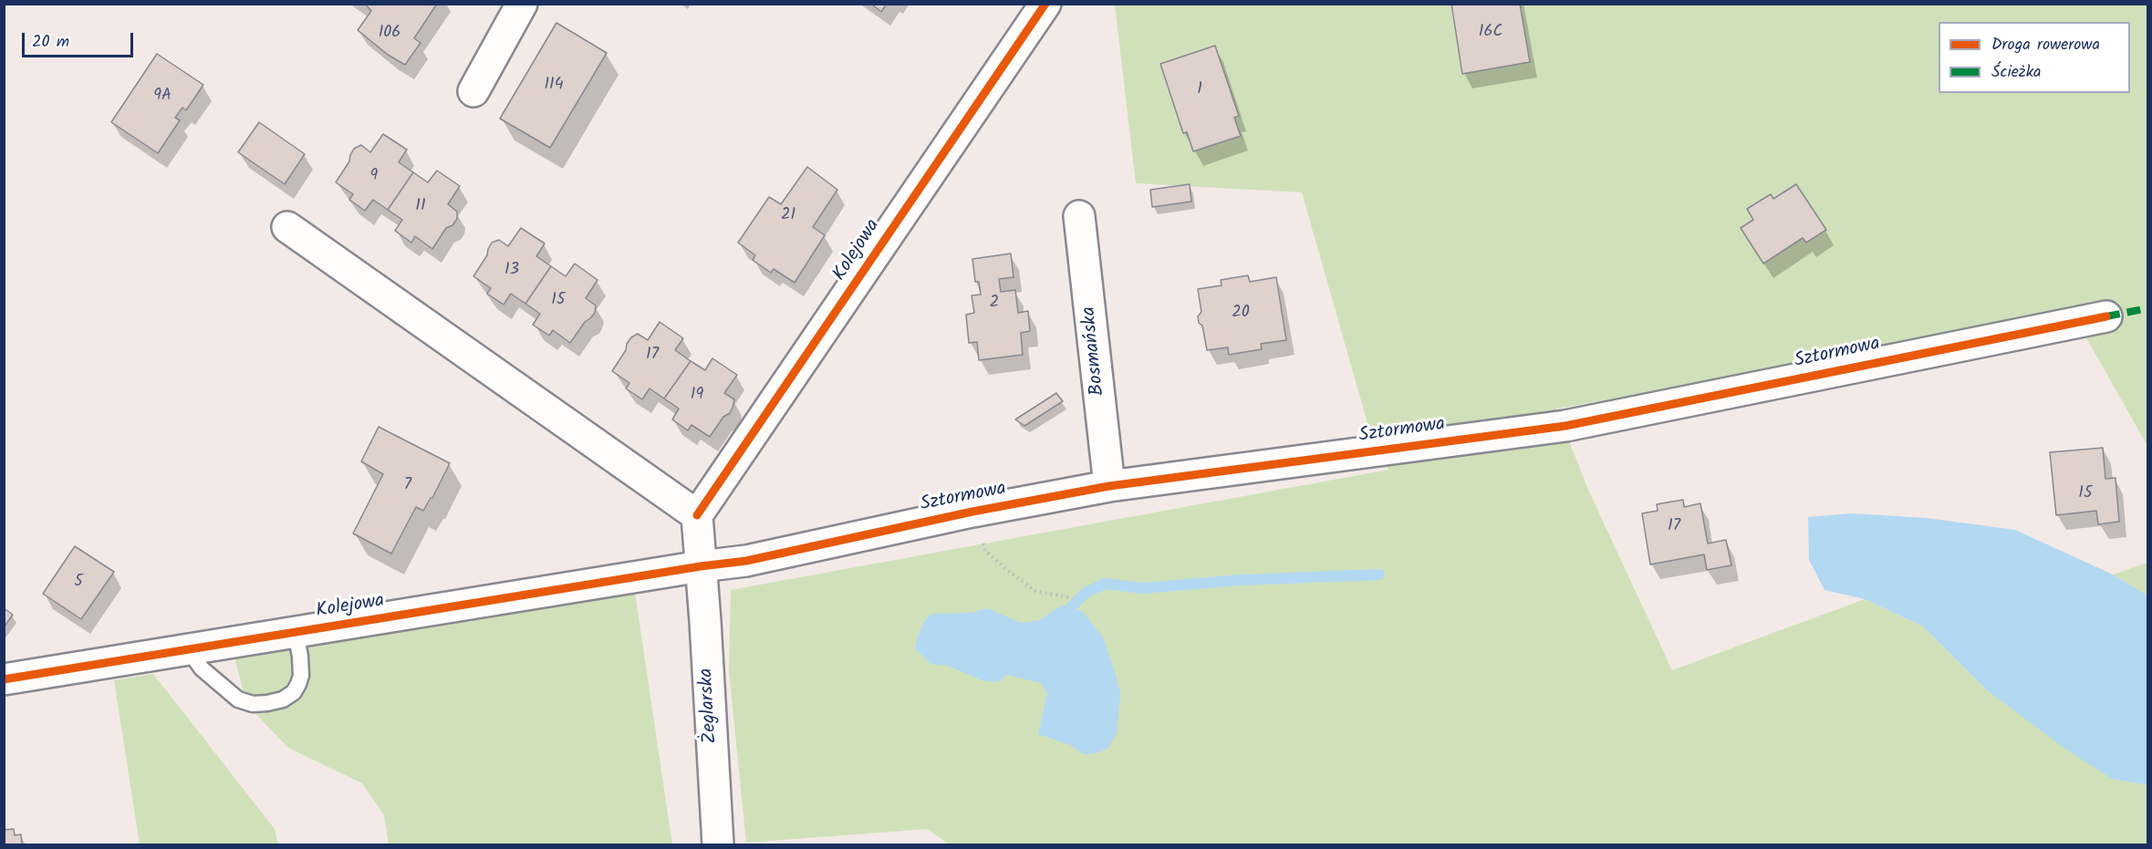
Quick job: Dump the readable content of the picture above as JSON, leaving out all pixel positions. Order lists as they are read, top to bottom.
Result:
{
  "streets": {
    "street": [
      "Kolejowa",
      "Bosmańska",
      "Sztormowa",
      "Żeglarska"
    ]
  },
  "crossings": [
    ["Kolejowa", "Sztormowa"],
    ["Kolejowa", "Żeglarska"],
    ["Bosmańska", "Sztormowa"],
    ["Sztormowa", "Żeglarska"]
  ],
  "house_numbers": [
    "16C",
    "106",
    "114",
    "1",
    "9A",
    "9",
    "11",
    "21",
    "13",
    "15",
    "2",
    "20",
    "17",
    "19",
    "7",
    "15",
    "17",
    "5"
  ],
  "legend": ["Droga rowerowa", "Ścieżka"],
  "scale_bar": "20 m"
}
